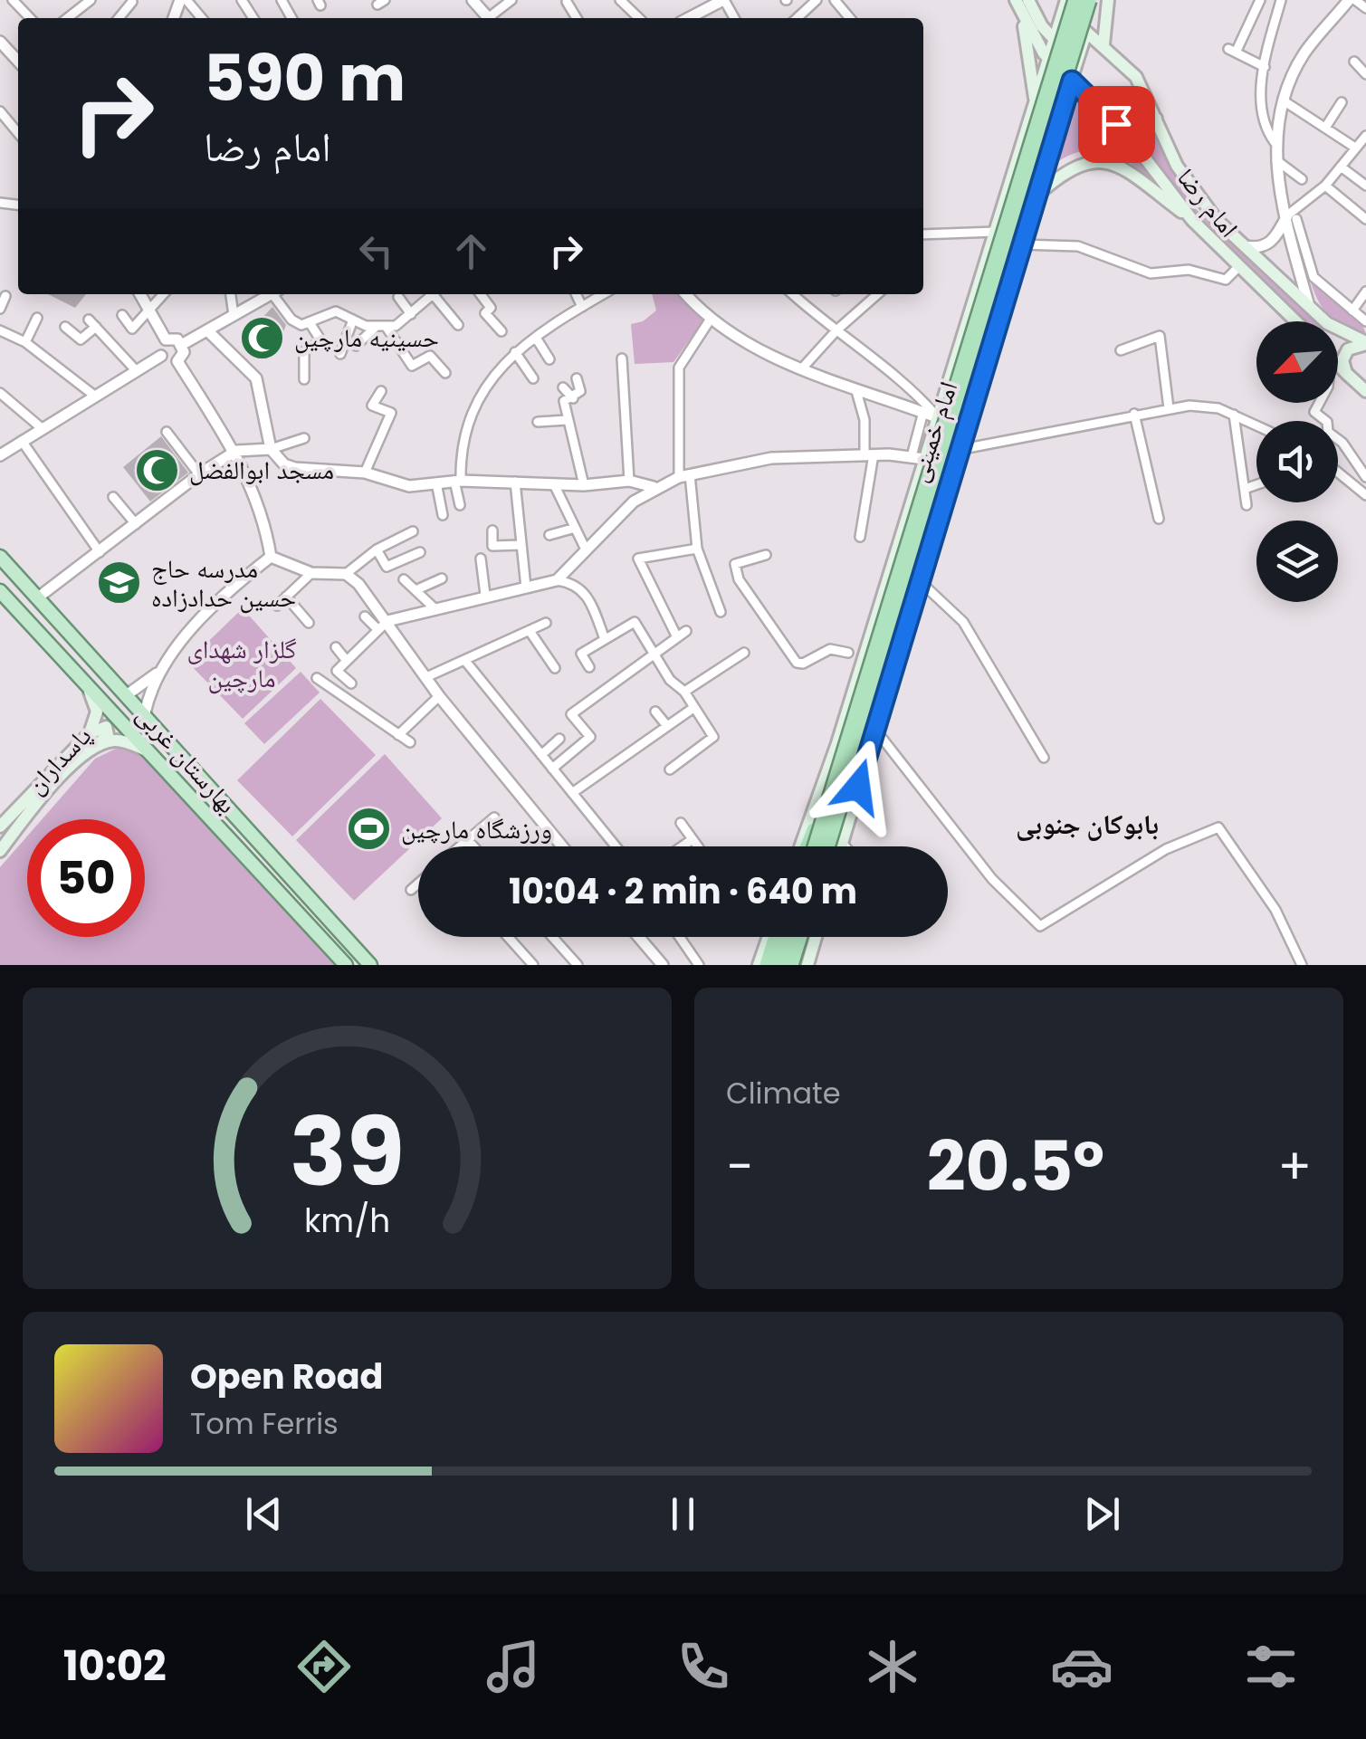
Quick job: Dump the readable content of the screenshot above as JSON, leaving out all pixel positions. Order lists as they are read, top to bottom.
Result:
{
  "streets": {
    "main road": [
      "امام رضا",
      "امام خمینی",
      "بهارستان غربی",
      "پاسداران"
    ]
  },
  "crossings": [
    ["امام رضا", "امام خمینی"],
    ["بهارستان غربی", "پاسداران"]
  ],
  "districts": ["بابوکان جنوبی"],
  "parks": ["گلزار شهدای مارچین"],
  "places": {
    "mosque": ["حسینیه مارچین", "مسجد ابوالفضل"],
    "school or university": ["مدرسه حاج حسین حدادزاده"],
    "sports": ["ورزشگاه مارچین"]
  },
  "north": "bottom left",
  "page": {
    "turn": ["590 m", "امام رضا"],
    "limit": "50",
    "trip": "10:04 · 2 min · 640 m",
    "tile": "Climate",
    "heat": ["−", "20.5°", "+"],
    "song": ["Open Road", "Tom Ferris"],
    "tabs": "10:02",
    "gauge": ["39", "km/h"]
  }
}
